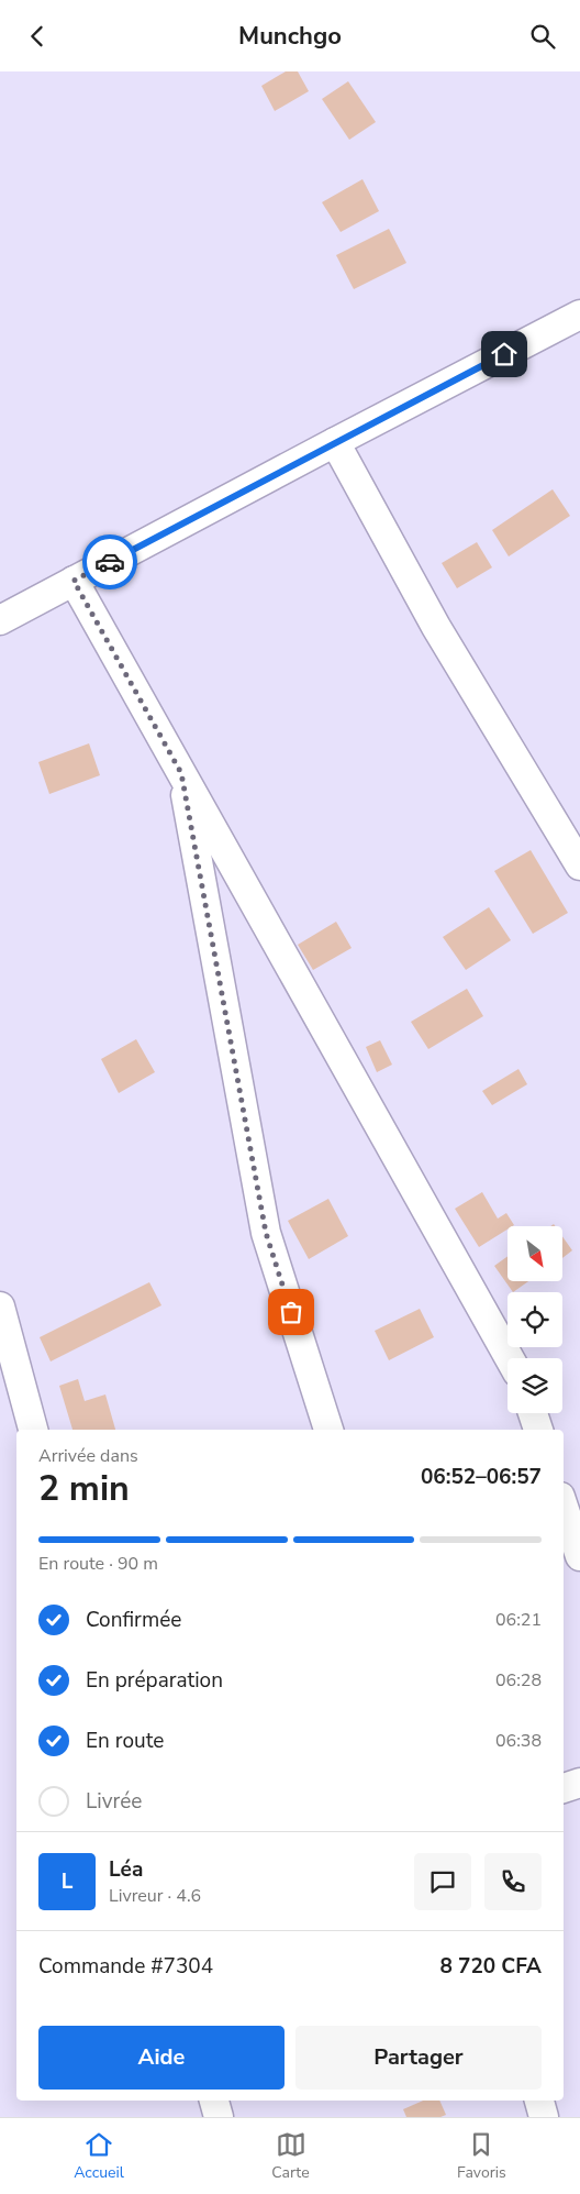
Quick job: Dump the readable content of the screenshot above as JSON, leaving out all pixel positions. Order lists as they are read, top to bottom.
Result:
{
  "north": "bottom right",
  "page": {
    "header": "Munchgo",
    "heading": ["2 min", "Arrivée dans", "06:52–06:57"],
    "panel": [
      "Léa",
      "Livreur · 4.6",
      "Commande #7304",
      "8 720 CFA"
    ],
    "bar": "En route · 90 m",
    "list": [
      ["Confirmée", "06:21"],
      ["En préparation", "06:28"],
      ["En route", "06:38"],
      "Livrée"
    ],
    "round": "L",
    "buttons": ["Aide", "Partager"],
    "tabs": ["Accueil", "Carte", "Favoris"]
  }
}
